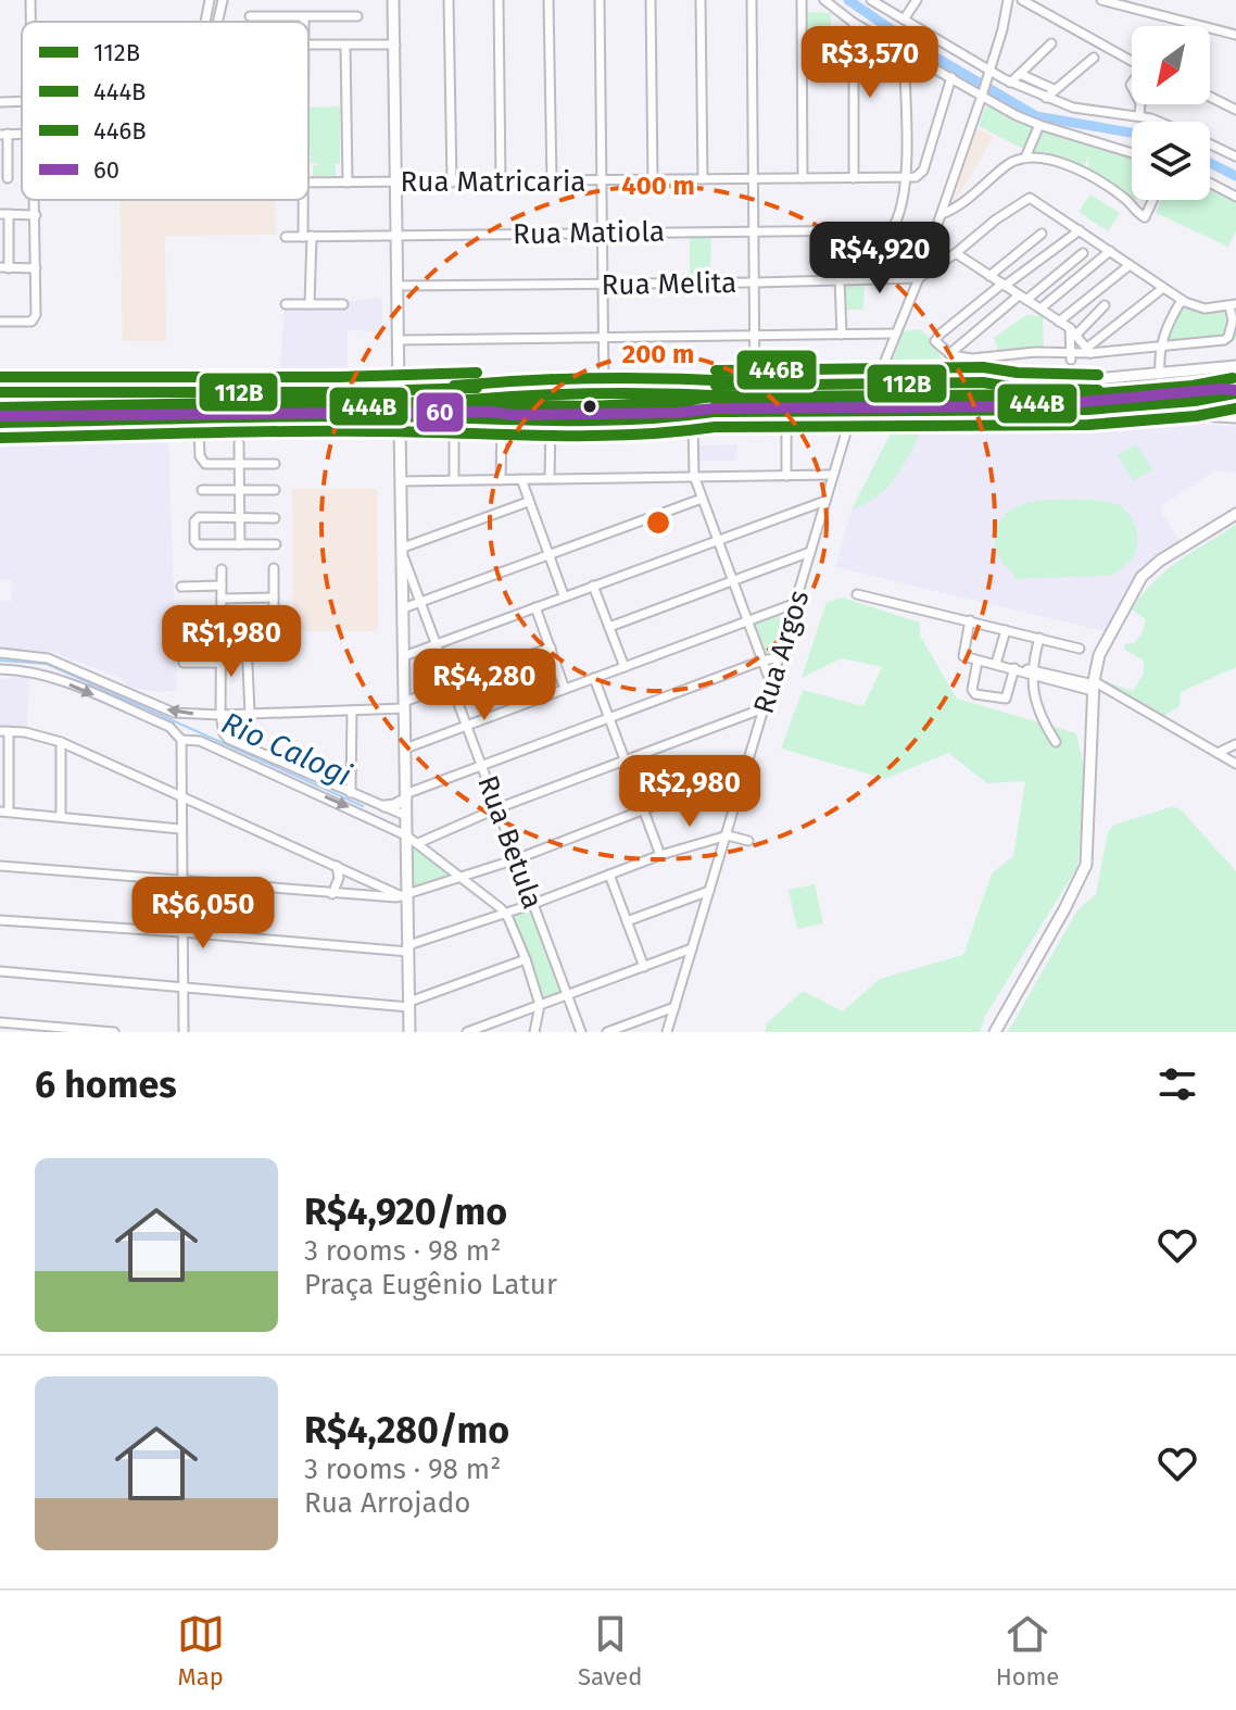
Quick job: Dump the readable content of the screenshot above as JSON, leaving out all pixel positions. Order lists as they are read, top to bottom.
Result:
{
  "streets": {
    "street": [
      "Rua Matricaria",
      "Rua Matiola",
      "Rua Melita",
      "Rua Argos",
      "Rua Betula"
    ]
  },
  "water": ["Rio Calogi"],
  "lines": [
    "transit line 446B",
    "transit line 112B",
    "transit line 60",
    "transit line 444B"
  ],
  "legend": [
    "112B",
    "444B",
    "446B",
    "60"
  ],
  "north": "bottom left",
  "page": {
    "price": [
      "R$3,570",
      "R$4,920",
      "R$1,980",
      "R$4,280",
      "R$2,980",
      "R$6,050"
    ],
    "heading": "6 homes",
    "list": [
      {
        "name": "R$4,920/mo",
        "note": "3 rooms · 98 m² · Praça Eugênio Latur"
      },
      {
        "name": "R$4,280/mo",
        "note": "3 rooms · 98 m² · Rua Arrojado"
      }
    ],
    "tabs": ["Map", "Saved", "Home"]
  },
  "rings": ["400 m", "200 m"]
}
